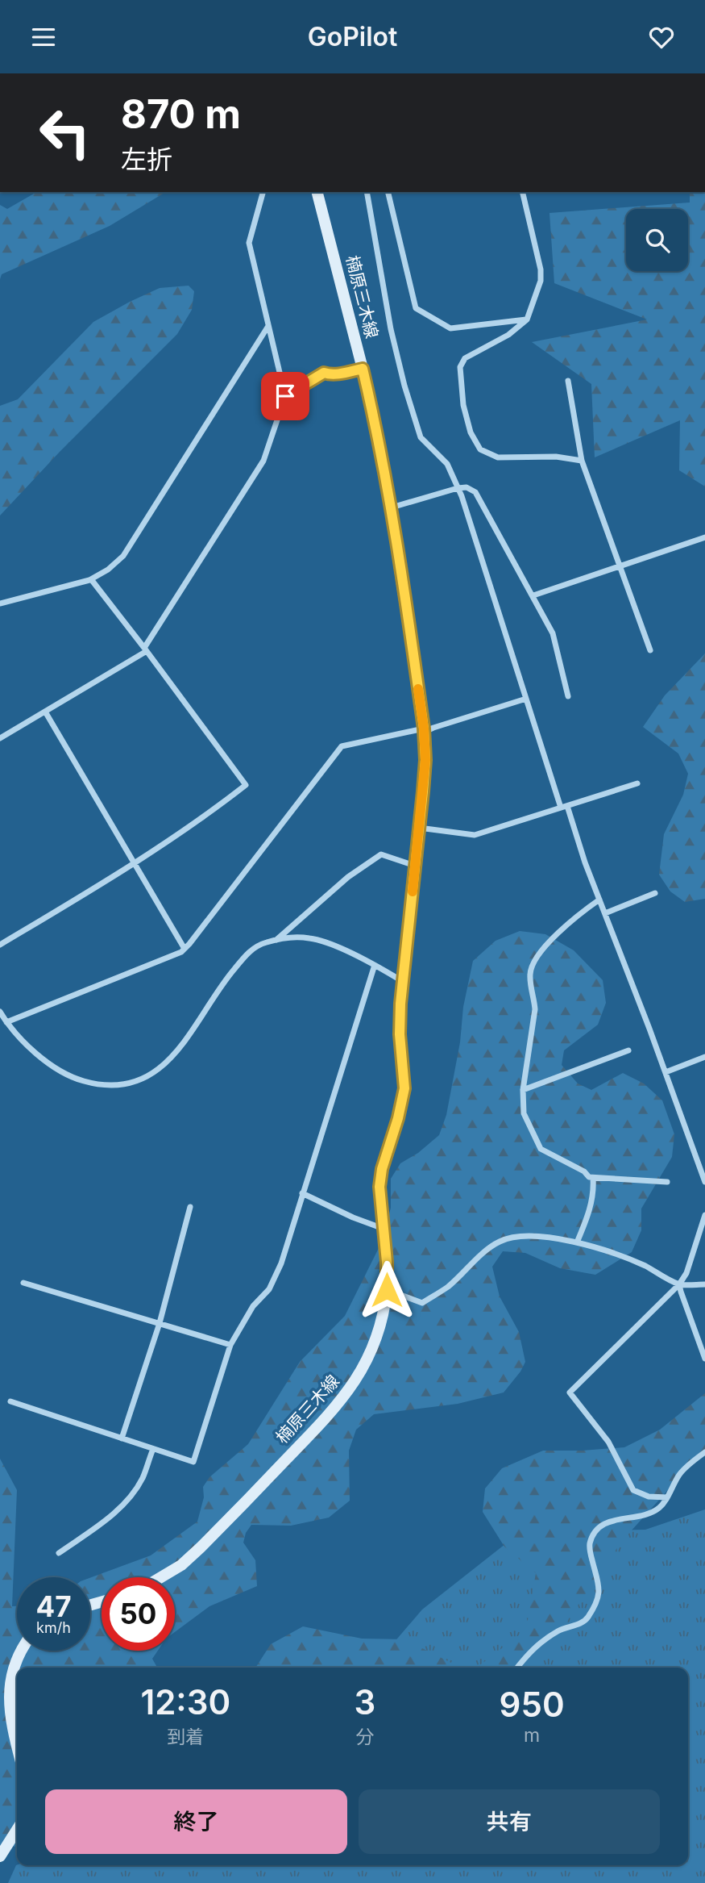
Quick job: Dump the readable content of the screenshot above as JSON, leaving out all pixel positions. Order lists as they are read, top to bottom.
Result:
{
  "streets": {
    "main road": ["楠原三木線"]
  },
  "page": {
    "header": "GoPilot",
    "turn": ["870 m", "左折"],
    "speed": "47 km/h",
    "limit": "50",
    "eta": [
      "12:30",
      "到着",
      "3",
      "分",
      "950",
      "m"
    ],
    "buttons": ["終了", "共有"]
  }
}
